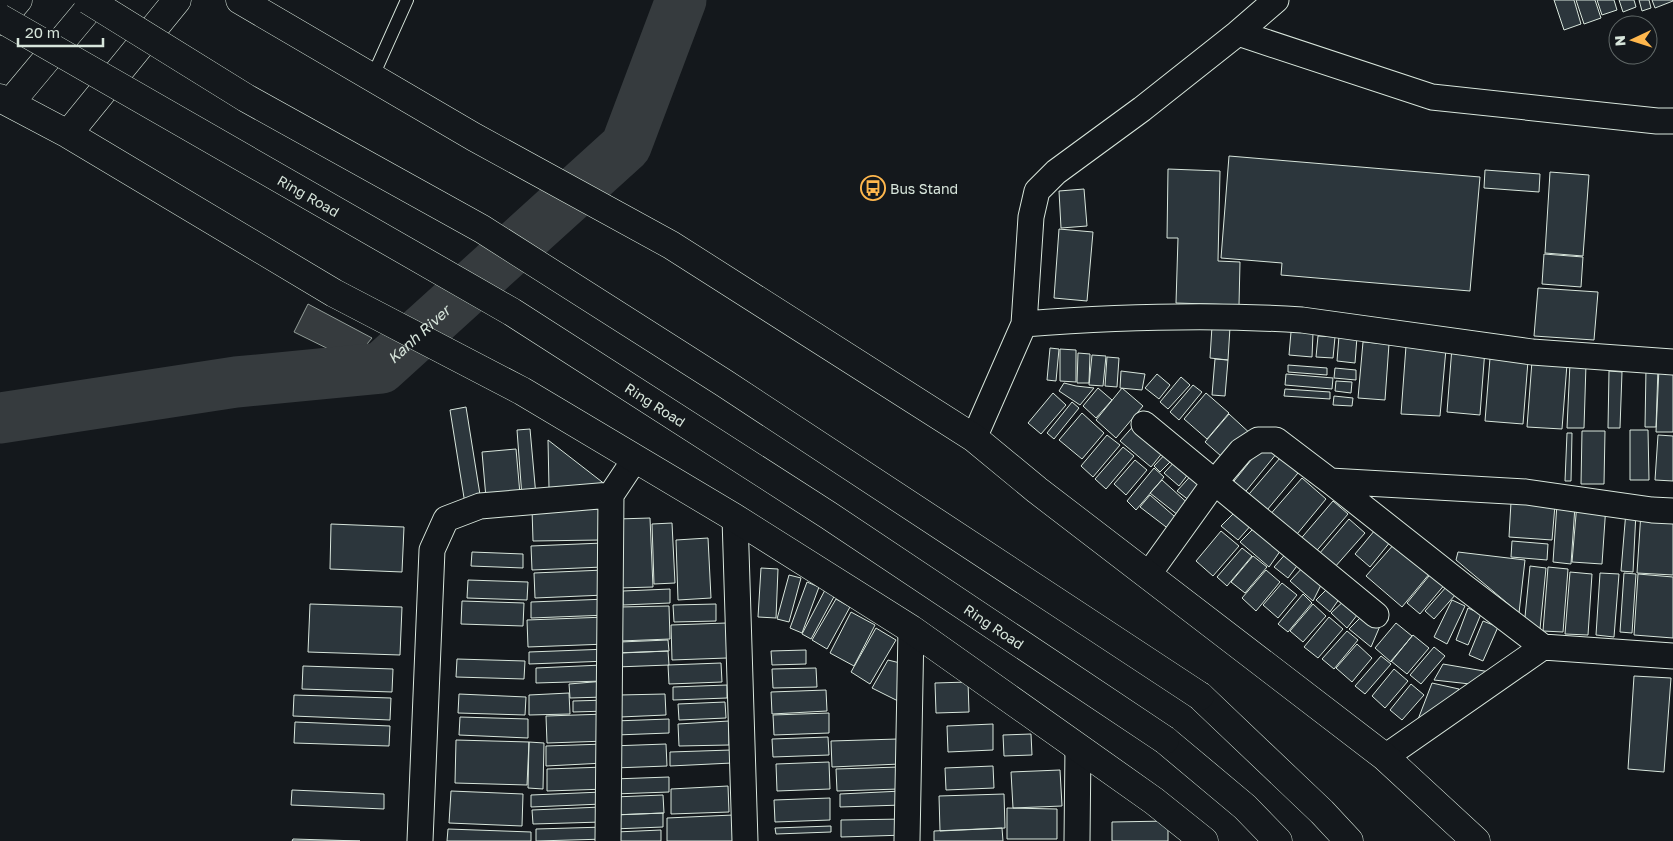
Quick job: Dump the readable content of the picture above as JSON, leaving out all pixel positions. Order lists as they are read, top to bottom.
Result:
{
  "streets": {
    "main road": ["Ring Road"]
  },
  "water": ["Kanh River"],
  "places": {
    "bus stop": ["Bus Stand"]
  },
  "scale_bar": "20 m",
  "north": "left"
}
